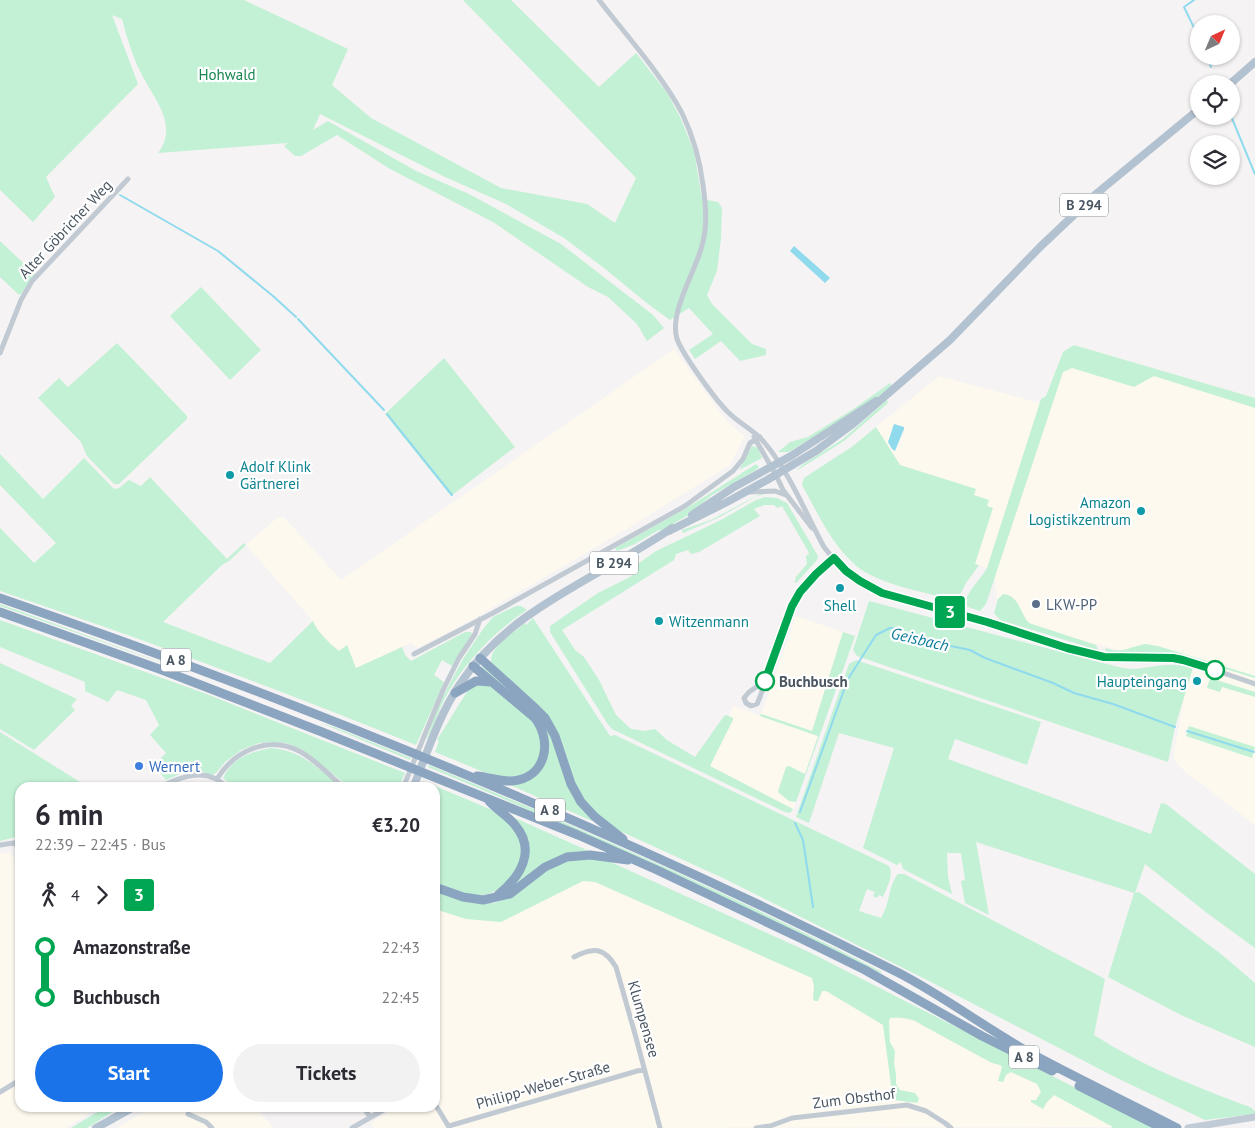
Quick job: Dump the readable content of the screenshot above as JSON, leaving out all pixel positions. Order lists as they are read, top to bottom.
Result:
{
  "streets": {
    "highway": ["A 8"],
    "main road": ["B 294"],
    "street": [
      "Alter Göbricher Weg",
      "Klumpensee",
      "Philipp-Weber-Straße",
      "Zum Obsthof"
    ]
  },
  "crossings": [
    ["Klumpensee", "Philipp-Weber-Straße"]
  ],
  "water": ["Geisbach"],
  "parks": ["Hohwald"],
  "places": [
    "Adolf Klink Gärtnerei",
    "Amazon Logistikzentrum",
    "Shell",
    "LKW-PP",
    "Witzenmann",
    "Buchbusch",
    "Haupteingang",
    "Wernert"
  ],
  "lines": ["bus line 3"],
  "north": "top right",
  "page": {
    "on_map": "3",
    "heading": ["6 min", "22:39 – 22:45 · Bus", "€3.20"],
    "legs": ["4", "3"],
    "list": [
      {
        "name": "Amazonstraße",
        "value": "22:43"
      },
      {
        "name": "Buchbusch",
        "value": "22:45"
      }
    ],
    "buttons": ["Start", "Tickets"]
  }
}
